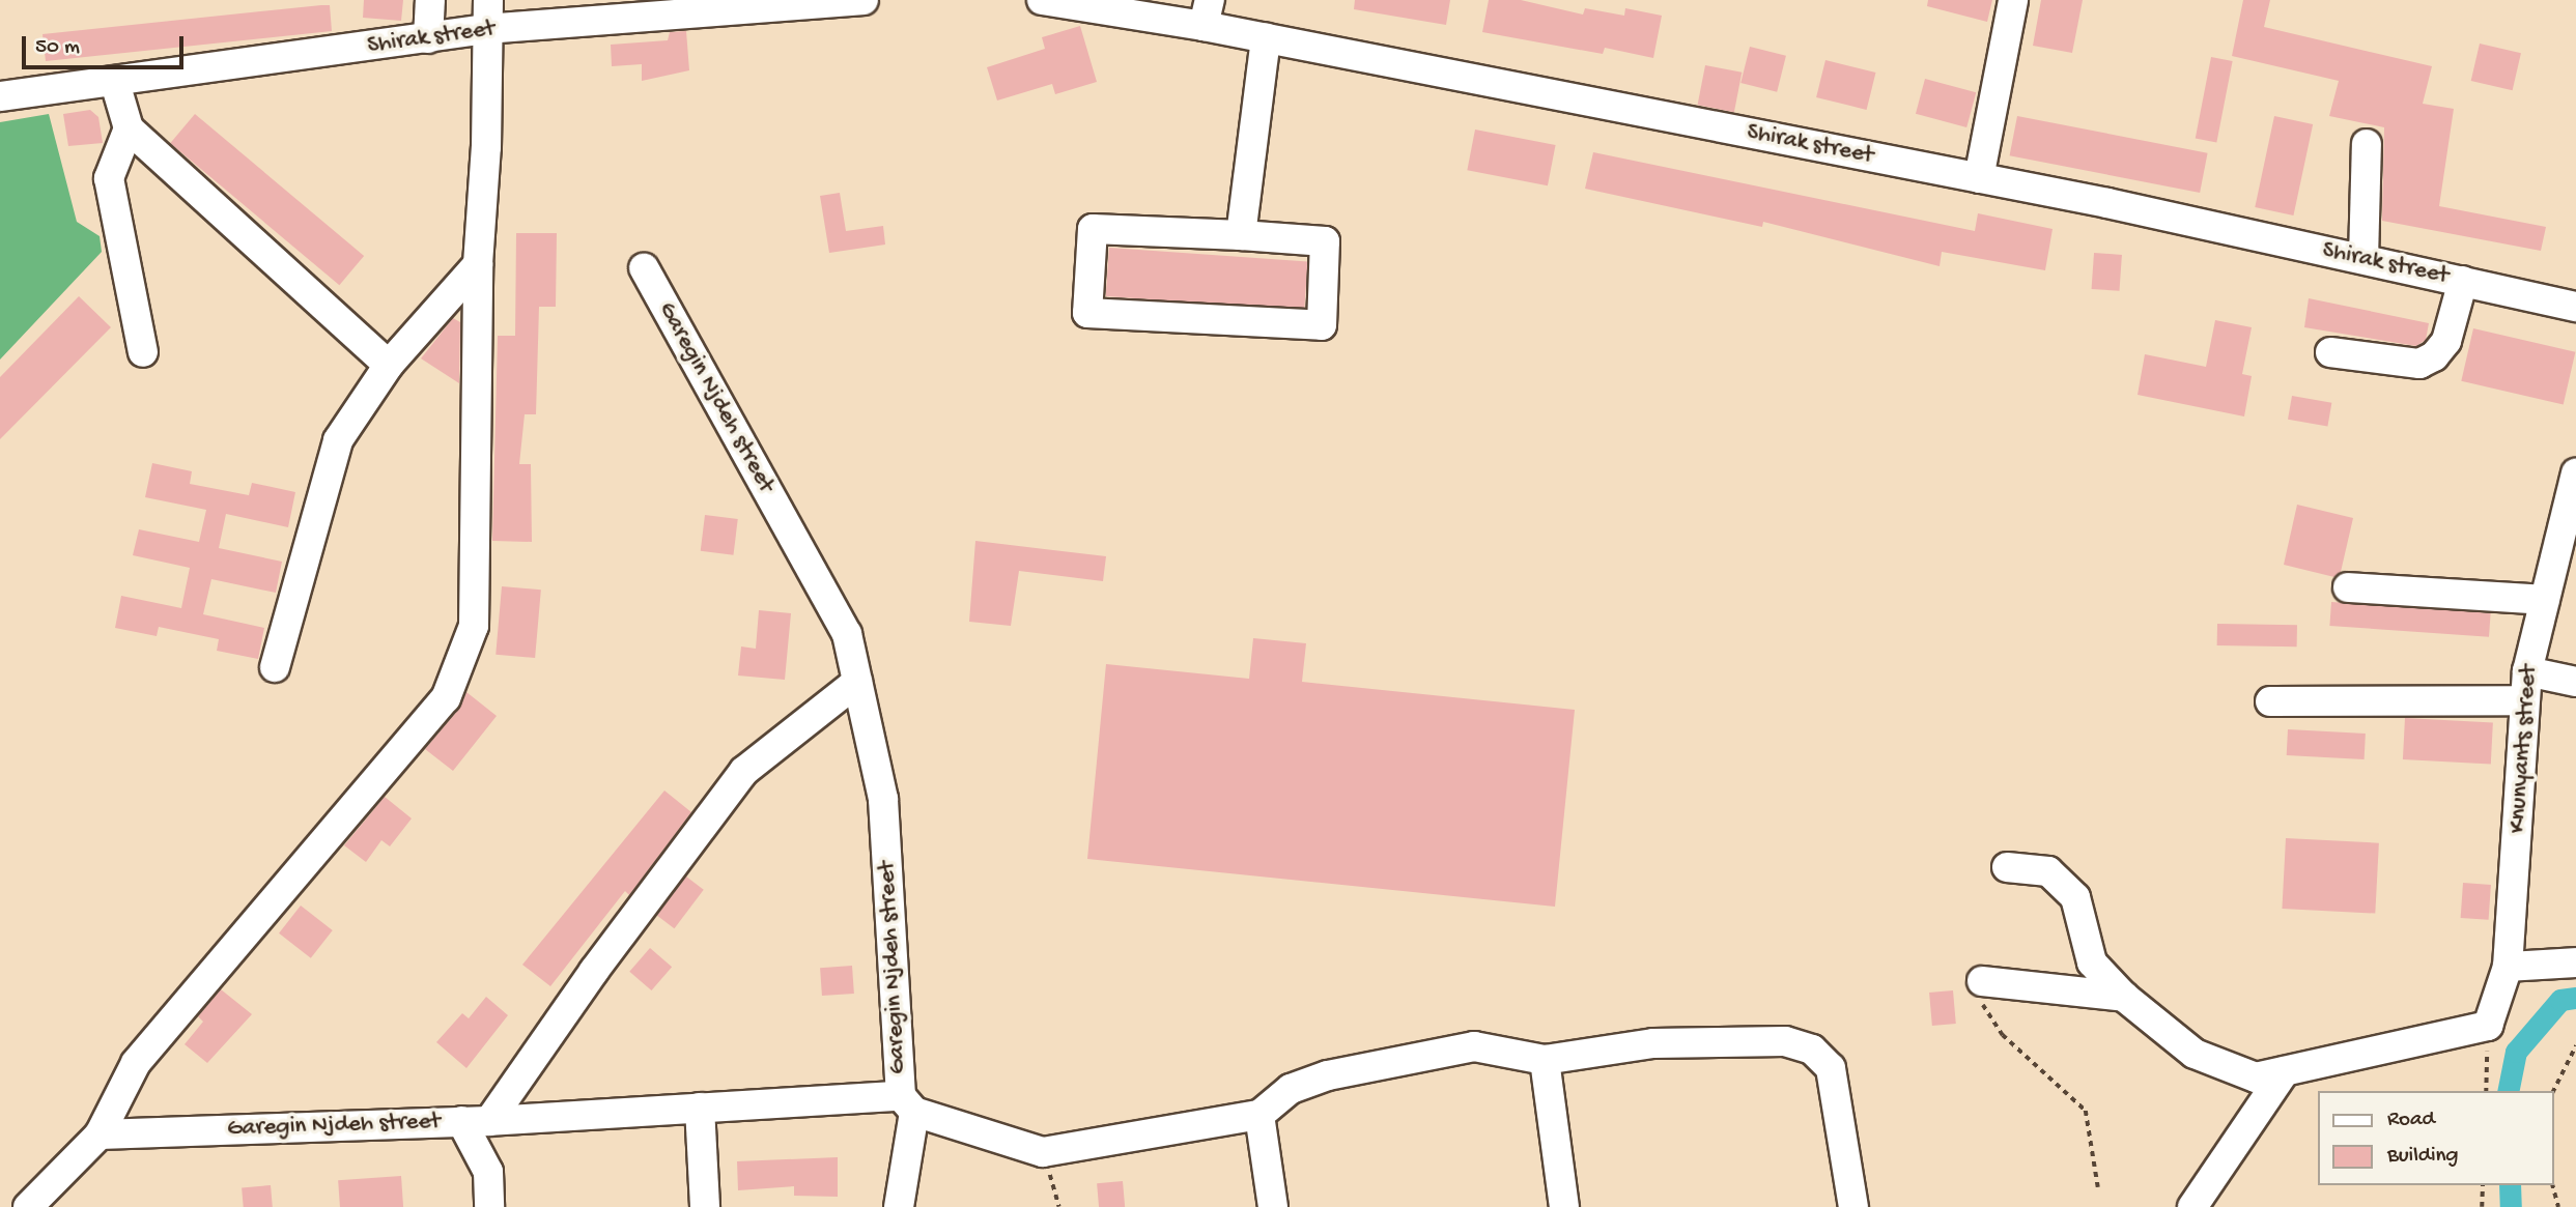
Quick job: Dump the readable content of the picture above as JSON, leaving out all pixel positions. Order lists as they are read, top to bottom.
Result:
{
  "streets": {
    "street": ["Shirak street", "Garegin Njdeh street", "Knunyants street"]
  },
  "legend": ["Road", "Building"],
  "scale_bar": "50 m"
}
